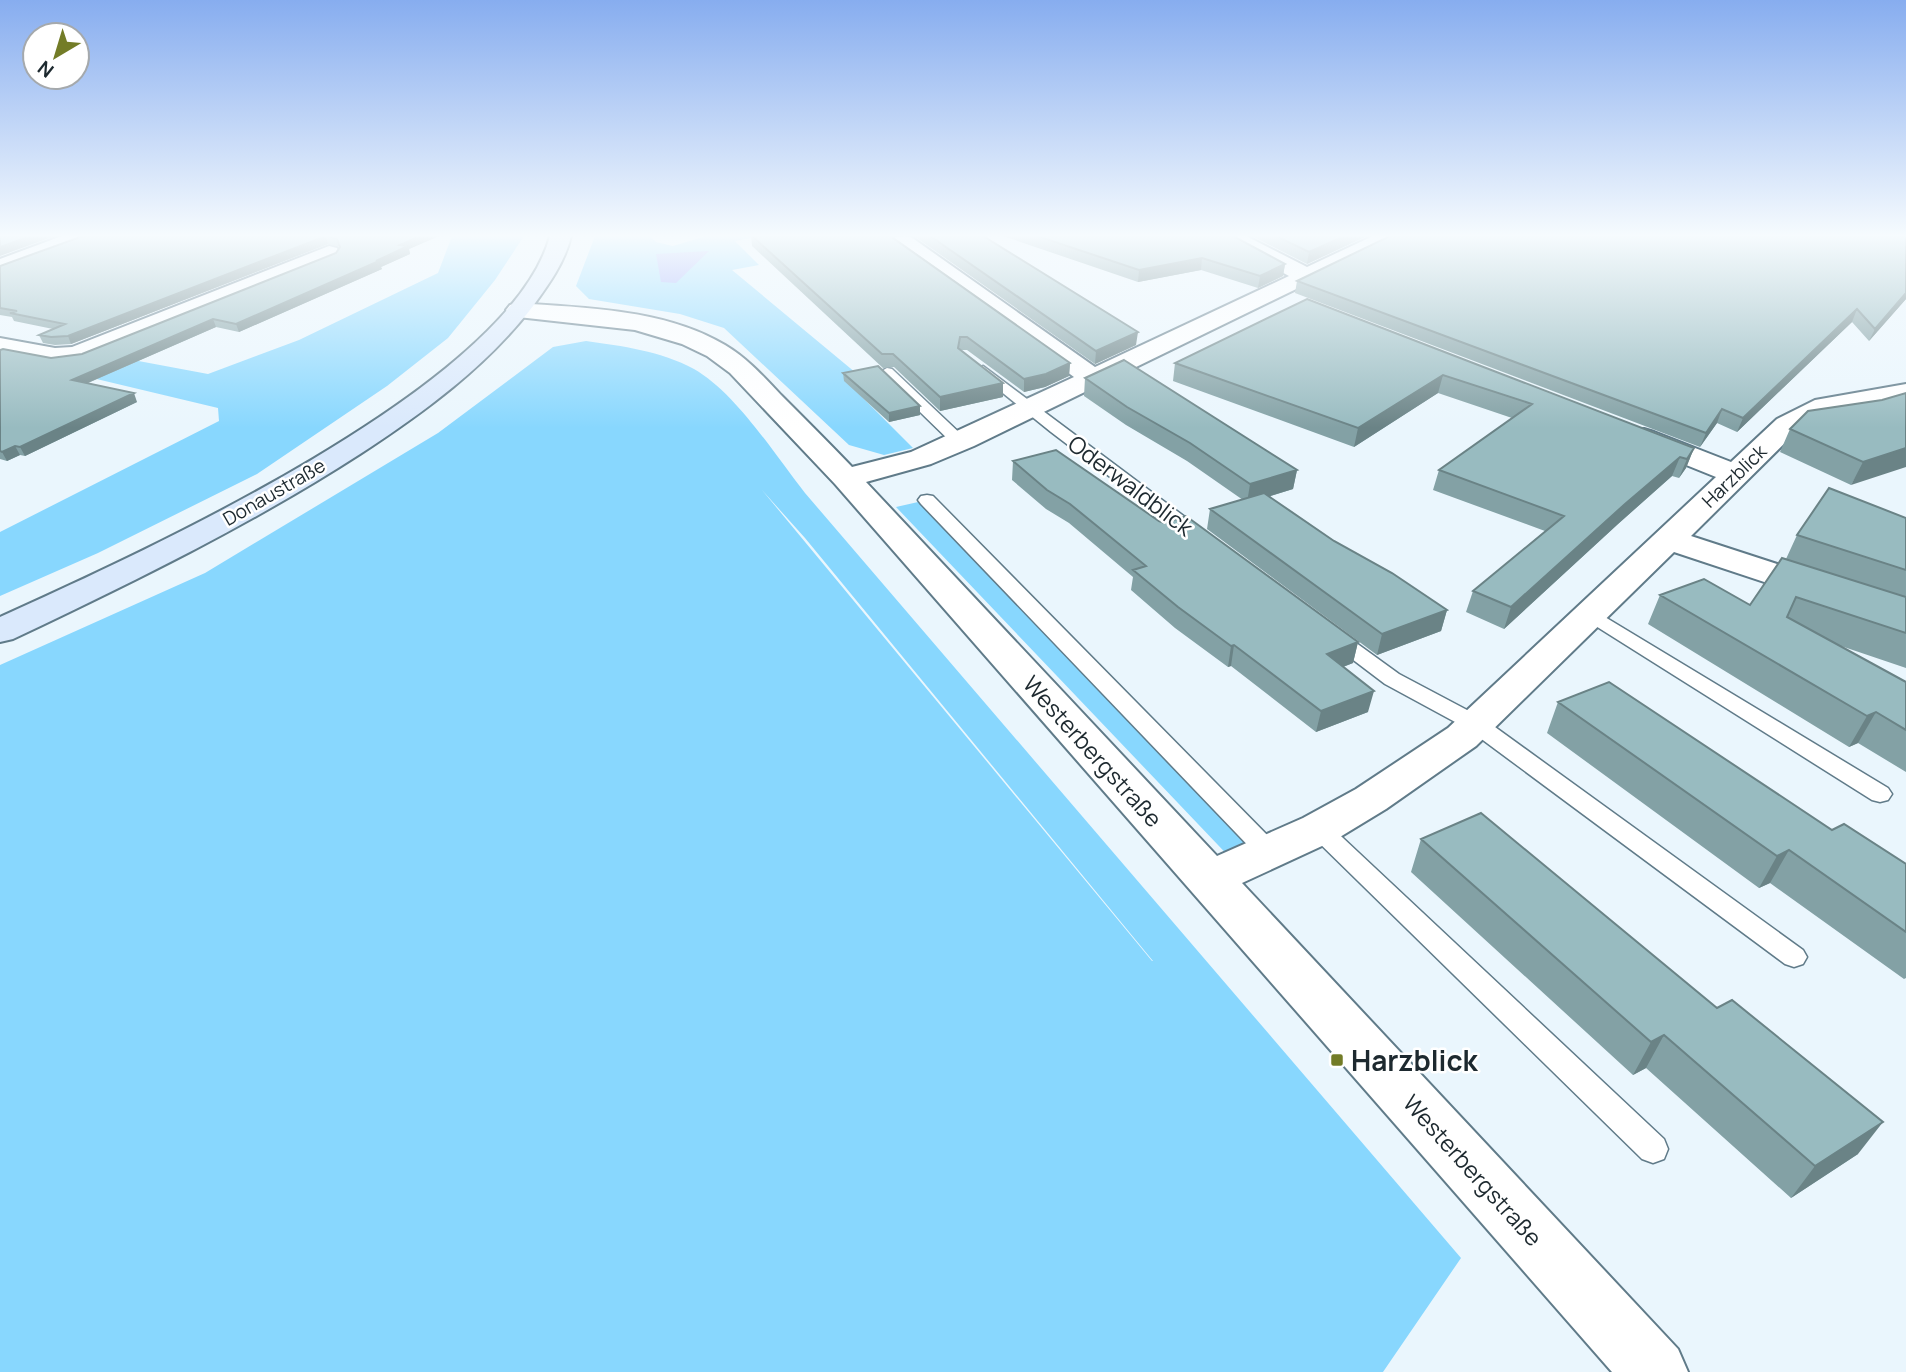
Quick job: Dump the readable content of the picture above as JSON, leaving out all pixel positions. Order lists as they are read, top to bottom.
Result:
{
  "streets": {
    "main road": ["Donaustraße"],
    "street": ["Harzblick", "Westerbergstraße"],
    "lane": ["Oderwaldblick"]
  },
  "crossings": [
    ["Harzblick", "Westerbergstraße"],
    ["Donaustraße", "Westerbergstraße"]
  ],
  "places": {
    "transit": ["Harzblick"]
  },
  "north": "bottom left"
}
